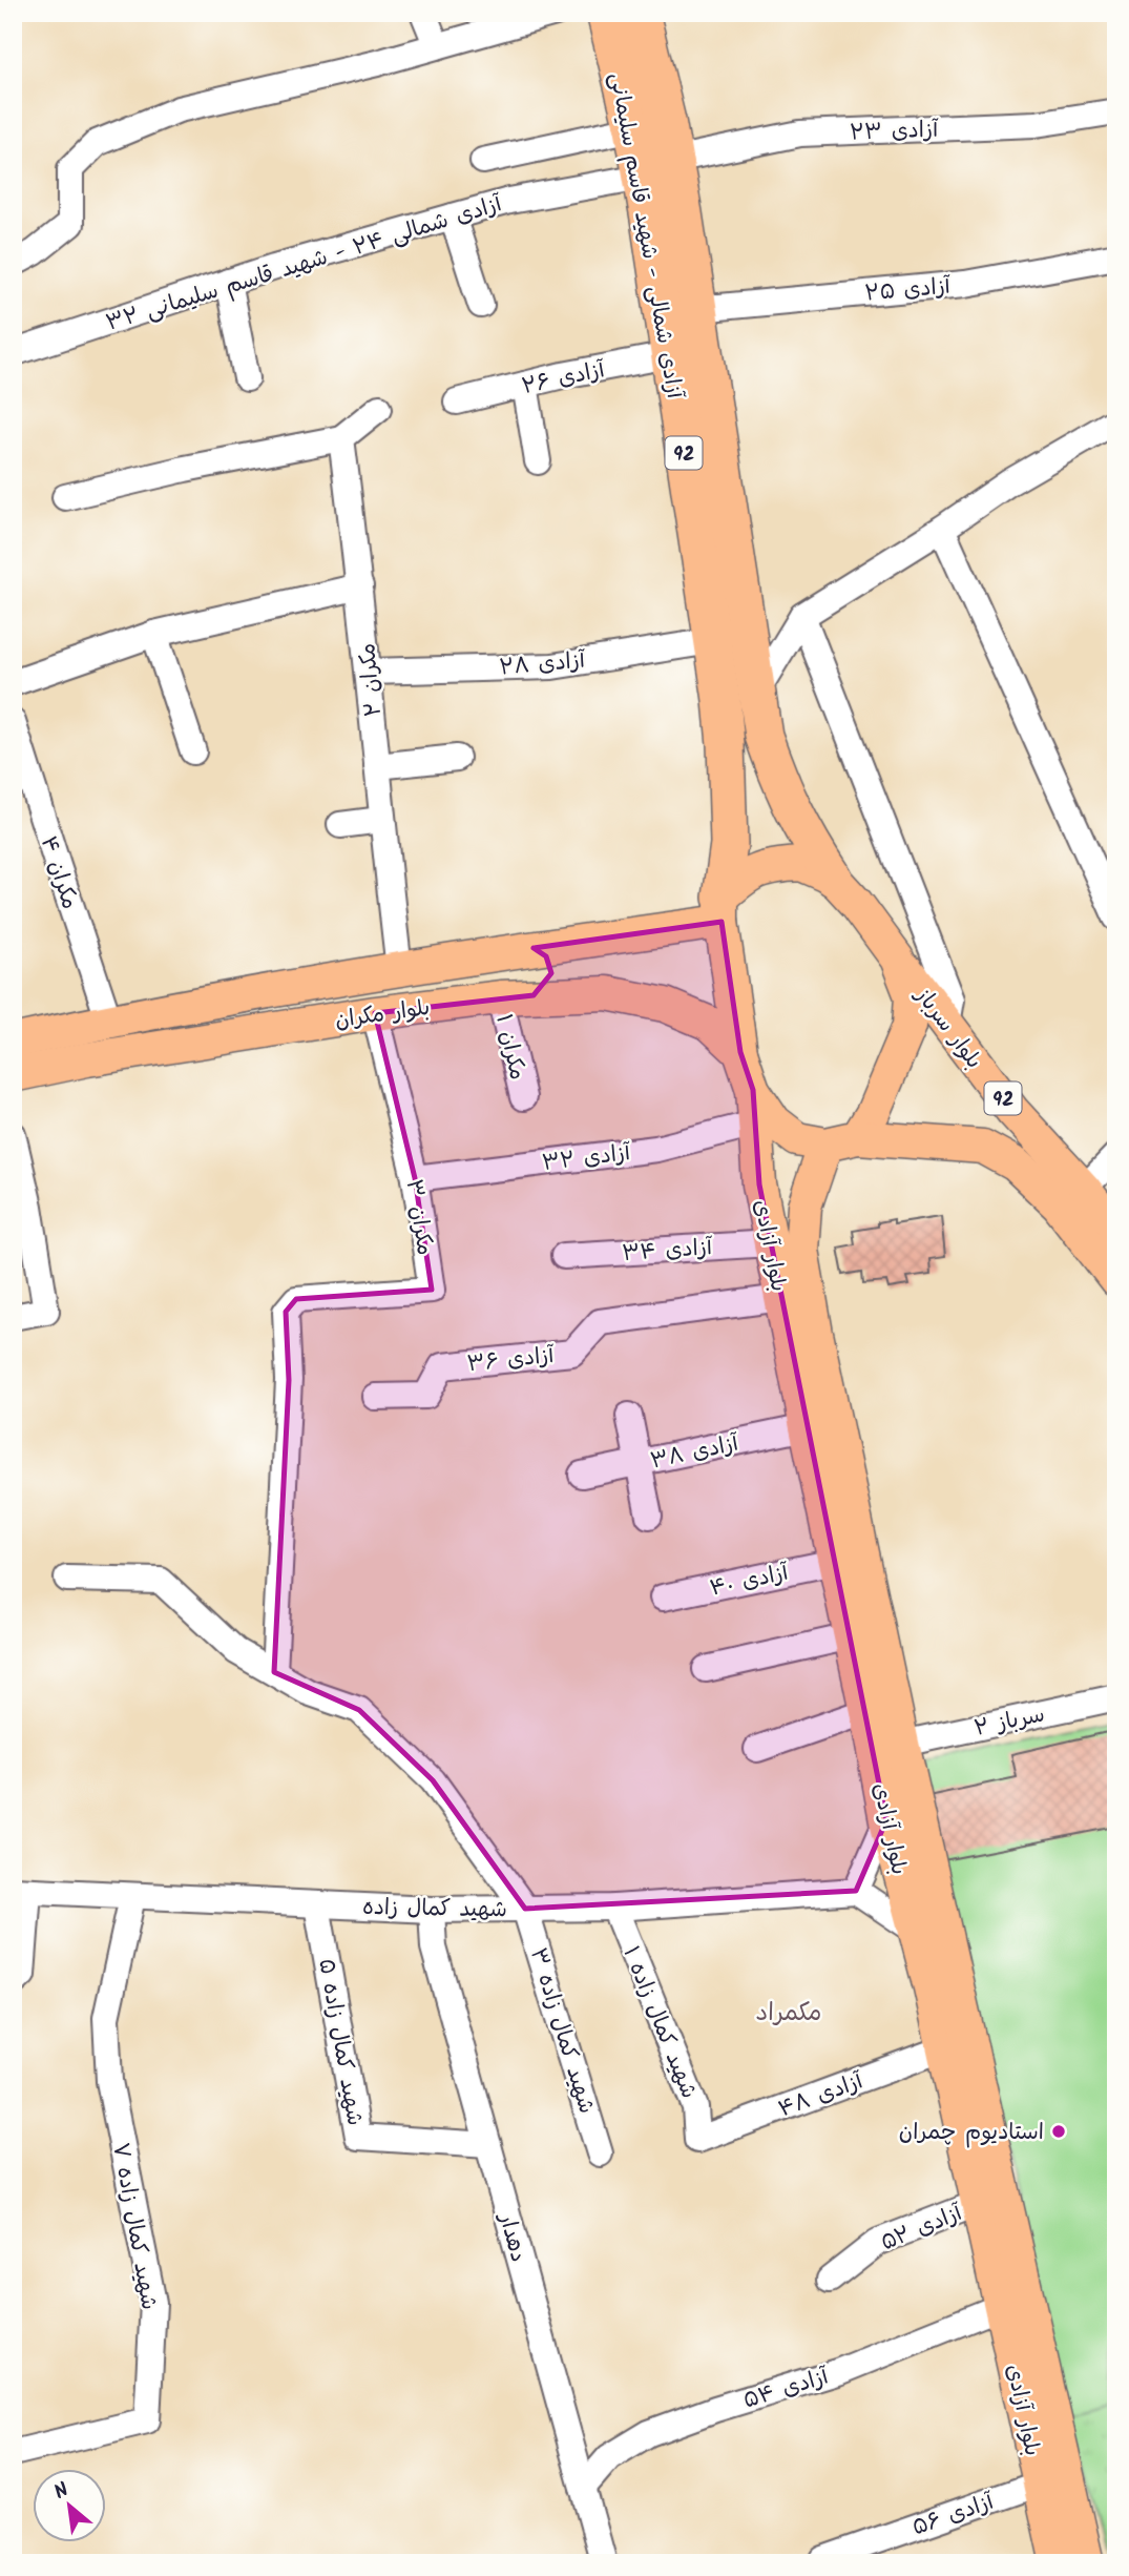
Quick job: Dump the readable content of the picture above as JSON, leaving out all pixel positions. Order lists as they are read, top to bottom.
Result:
{
  "streets": {
    "highway": ["آزادی شمالی - شهید قاسم سلیمانی", "92"],
    "main road": ["بلوار مکران", "بلوار سرباز", "بلوار آزادی"],
    "street": [
      "آزادی ۲۳",
      "آزادی شمالی ۲۴ - شهید قاسم سلیمانی ۳۲",
      "آزادی ۲۵",
      "آزادی ۲۶",
      "آزادی ۲۸",
      "مکران ۲",
      "مکران ۴",
      "مکران ۱",
      "آزادی ۳۲",
      "مکران ۳",
      "آزادی ۳۴",
      "آزادی ۳۶",
      "آزادی ۳۸",
      "آزادی ۴۰",
      "سرباز ۲",
      "شهید کمال زاده",
      "شهید کمال زاده ۱",
      "شهید کمال زاده ۳",
      "شهید کمال زاده ۵",
      "آزادی ۴۸",
      "شهید کمال زاده ۷",
      "آزادی ۵۲",
      "دهدار",
      "آزادی ۵۴",
      "آزادی ۵۶"
    ]
  },
  "crossings": [
    ["آزادی ۲۳", "آزادی شمالی - شهید قاسم سلیمانی"],
    ["آزادی شمالی - شهید قاسم سلیمانی", "آزادی شمالی ۲۴ - شهید قاسم سلیمانی ۳۲"],
    ["آزادی شمالی - شهید قاسم سلیمانی", "آزادی ۲۵"],
    ["آزادی شمالی - شهید قاسم سلیمانی", "آزادی ۲۶"],
    ["آزادی شمالی - شهید قاسم سلیمانی", "92"],
    ["آزادی شمالی - شهید قاسم سلیمانی", "آزادی ۲۸"],
    ["آزادی شمالی - شهید قاسم سلیمانی", "بلوار مکران"],
    ["آزادی شمالی - شهید قاسم سلیمانی", "بلوار سرباز"],
    ["آزادی شمالی - شهید قاسم سلیمانی", "بلوار آزادی"],
    ["92", "بلوار مکران"],
    ["92", "بلوار سرباز"],
    ["92", "بلوار آزادی"],
    ["آزادی ۲۸", "مکران ۲"],
    ["مکران ۲", "بلوار مکران"],
    ["مکران ۴", "بلوار مکران"],
    ["بلوار مکران", "بلوار سرباز"],
    ["بلوار مکران", "مکران ۱"],
    ["بلوار مکران", "مکران ۳"],
    ["بلوار مکران", "بلوار آزادی"],
    ["بلوار سرباز", "بلوار آزادی"],
    ["آزادی ۳۲", "مکران ۳"],
    ["آزادی ۳۲", "بلوار آزادی"],
    ["مکران ۳", "شهید کمال زاده ۳"],
    ["بلوار آزادی", "آزادی ۳۴"],
    ["بلوار آزادی", "آزادی ۳۶"],
    ["بلوار آزادی", "آزادی ۳۸"],
    ["بلوار آزادی", "آزادی ۴۰"],
    ["بلوار آزادی", "سرباز ۲"],
    ["بلوار آزادی", "آزادی ۴۸"],
    ["بلوار آزادی", "آزادی ۵۲"],
    ["بلوار آزادی", "آزادی ۵۴"],
    ["بلوار آزادی", "آزادی ۵۶"],
    ["شهید کمال زاده", "شهید کمال زاده ۱"],
    ["شهید کمال زاده", "شهید کمال زاده ۳"],
    ["شهید کمال زاده", "شهید کمال زاده ۵"],
    ["شهید کمال زاده", "شهید کمال زاده ۷"],
    ["شهید کمال زاده", "دهدار"],
    ["شهید کمال زاده ۱", "آزادی ۴۸"],
    ["شهید کمال زاده ۵", "دهدار"],
    ["دهدار", "آزادی ۵۴"]
  ],
  "districts": ["مکمراد"],
  "places": ["استادیوم چمران"],
  "north": "top left"
}
